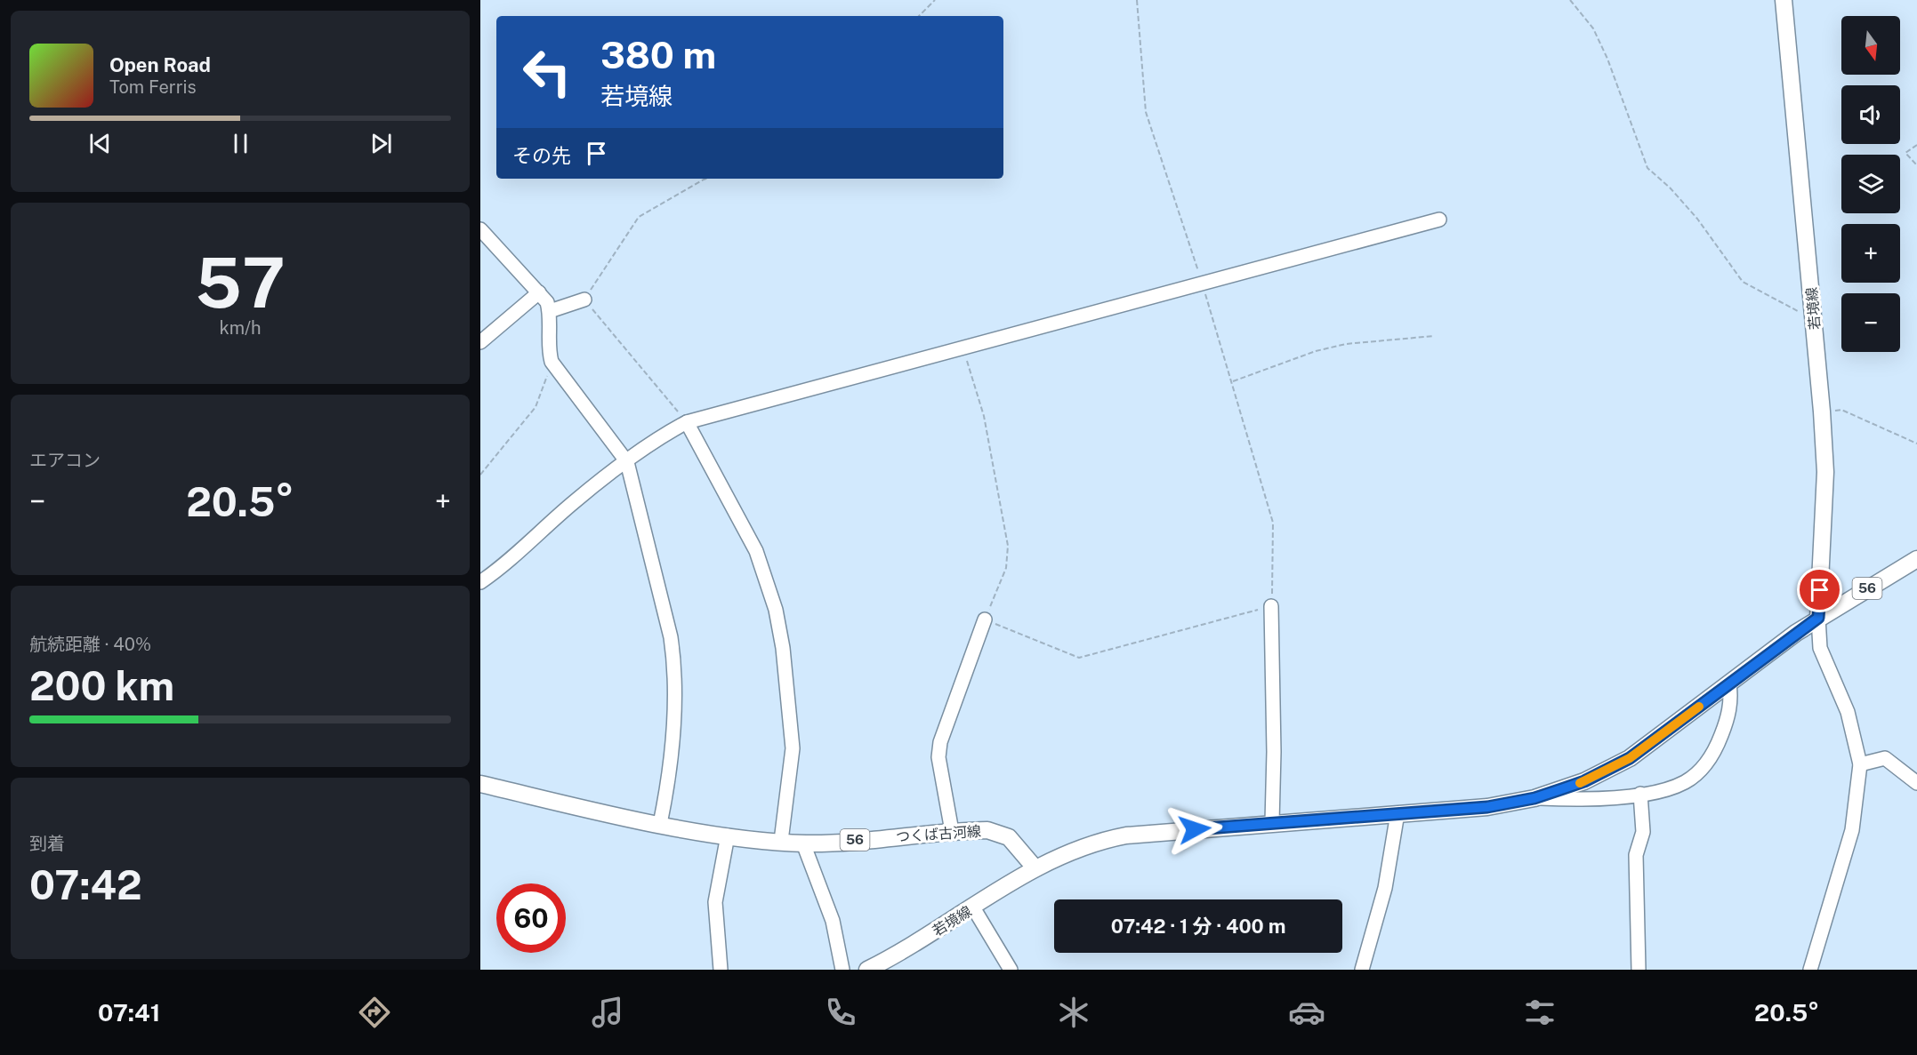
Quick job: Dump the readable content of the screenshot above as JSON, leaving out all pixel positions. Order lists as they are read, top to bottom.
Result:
{
  "streets": {
    "main road": ["若境線", "56", "つくば古河線"]
  },
  "crossings": [
    ["若境線", "56"],
    ["若境線", "つくば古河線"],
    ["56", "つくば古河線"]
  ],
  "north": "bottom",
  "page": {
    "map_buttons": ["+", "−"],
    "turn": ["380 m", "若境線"],
    "song": ["Open Road", "Tom Ferris"],
    "then": "その先",
    "tile": [
      ["57", "km/h"],
      "エアコン",
      ["航続距離 · 40%", "200 km"],
      ["到着", "07:42"]
    ],
    "heat": ["−", "20.5°", "+"],
    "limit": "60",
    "trip": "07:42 · 1 分 · 400 m",
    "tabs": ["07:41", "20.5°"]
  }
}
